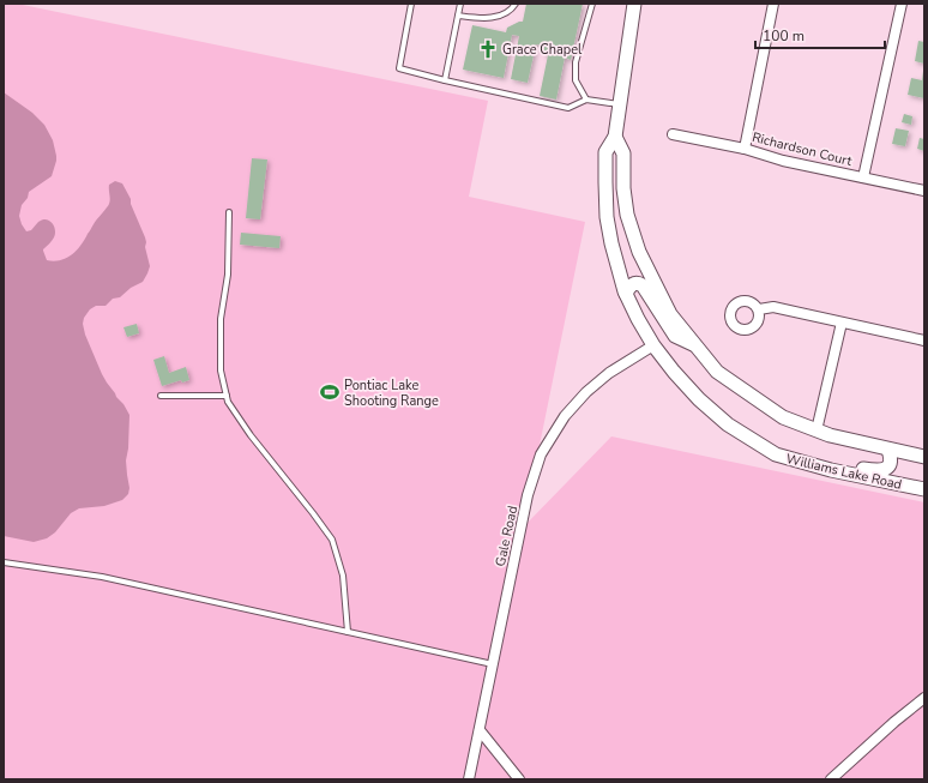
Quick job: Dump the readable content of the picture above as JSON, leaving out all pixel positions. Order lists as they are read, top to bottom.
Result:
{
  "streets": {
    "main road": ["Williams Lake Road"],
    "street": ["Richardson Court", "Gale Road"]
  },
  "crossings": [
    ["Williams Lake Road", "Gale Road"]
  ],
  "places": {
    "church": ["Grace Chapel"],
    "sports": ["Pontiac Lake Shooting Range"]
  },
  "scale_bar": "100 m"
}
